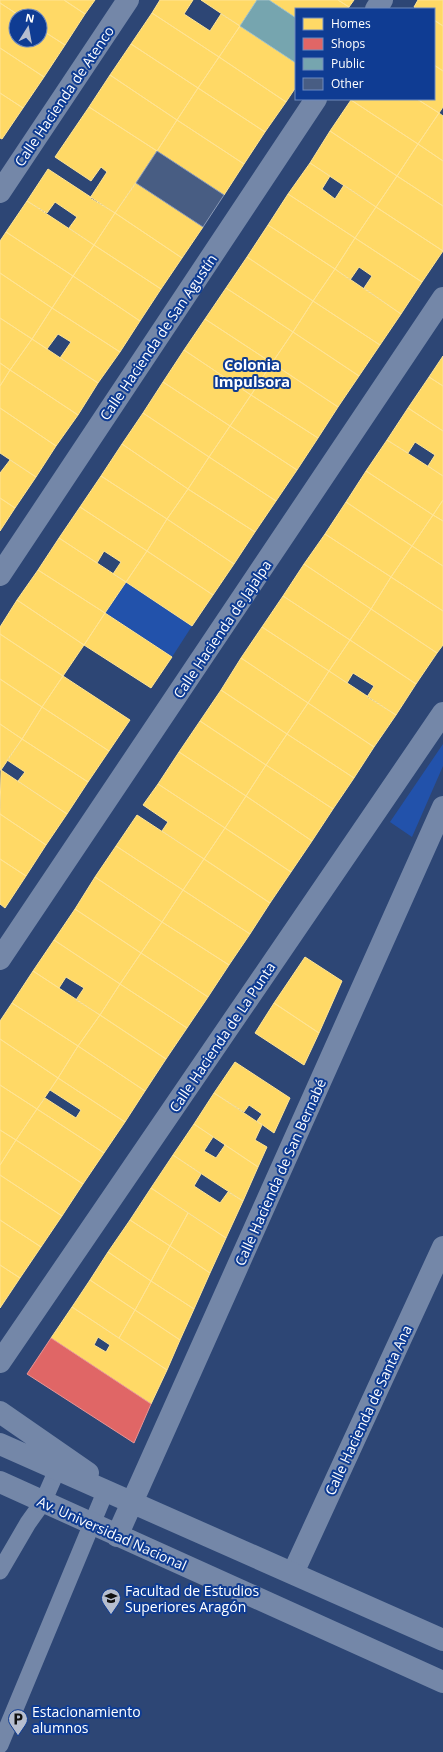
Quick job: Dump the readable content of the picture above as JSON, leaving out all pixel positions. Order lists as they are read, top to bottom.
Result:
{
  "streets": {
    "street": [
      "Calle Hacienda de Atenco",
      "Calle Hacienda de San Agustín",
      "Calle Hacienda de Jajalpa",
      "Calle Hacienda de La Punta",
      "Calle Hacienda de San Bernabé",
      "Calle Hacienda de Santa Ana",
      "Av. Universidad Nacional"
    ]
  },
  "crossings": [
    ["Calle Hacienda de San Bernabé", "Av. Universidad Nacional"]
  ],
  "districts": ["Colonia Impulsora"],
  "places": {
    "school or university": ["Facultad de Estudios Superiores Aragón"],
    "parking": ["Estacionamiento alumnos"]
  },
  "legend": [
    "Homes",
    "Shops",
    "Public",
    "Other"
  ],
  "north": "top"
}
